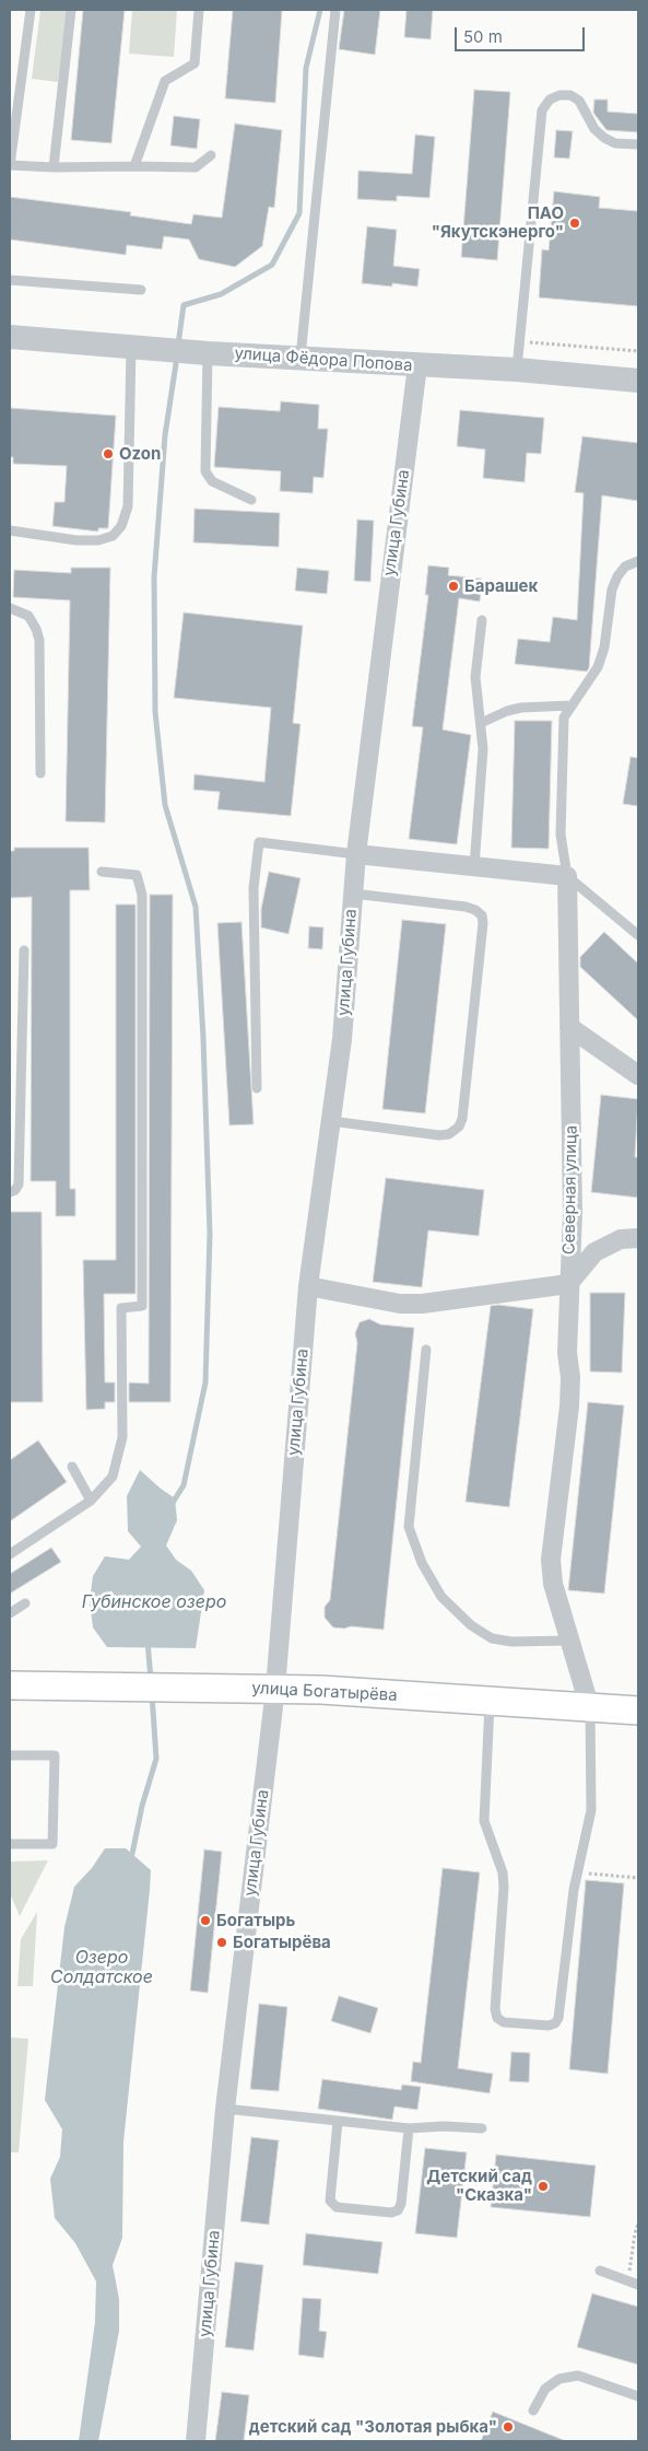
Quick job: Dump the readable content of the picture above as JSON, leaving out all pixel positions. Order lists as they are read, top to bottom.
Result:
{
  "streets": {
    "main road": ["улица Богатырёва"],
    "street": ["улица Фёдора Попова", "улица Губина", "Северная улица"]
  },
  "crossings": [
    ["улица Фёдора Попова", "улица Губина"],
    ["улица Губина", "улица Богатырёва"],
    ["Северная улица", "улица Богатырёва"]
  ],
  "water": ["Губинское озеро", "Озеро Солдатское"],
  "places": [
    "ПАО \"Якутскэнерго\"",
    "Ozon",
    "Барашек",
    "Богатырь",
    "Богатырёва",
    "Детский сад \"Сказка\"",
    "детский сад \"Золотая рыбка\""
  ],
  "scale_bar": "50 m"
}
